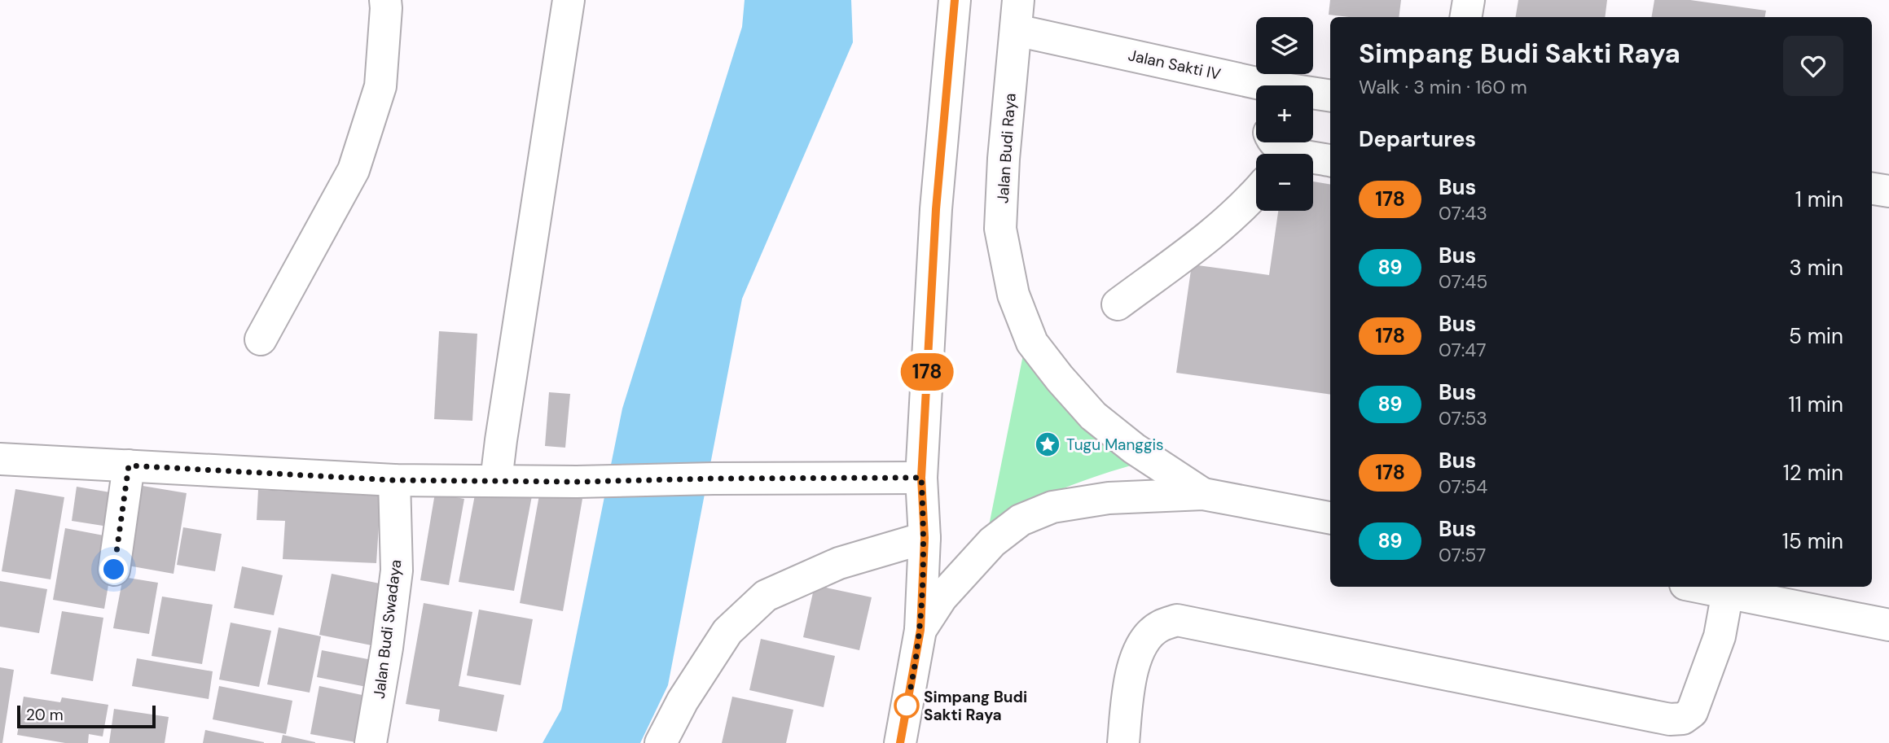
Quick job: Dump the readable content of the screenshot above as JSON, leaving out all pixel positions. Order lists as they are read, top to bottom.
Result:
{
  "streets": {
    "main road": ["Jalan Sakti IV", "Jalan Budi Raya", "Jalan Budi Swadaya"]
  },
  "crossings": [
    ["Jalan Sakti IV", "Jalan Budi Raya"]
  ],
  "places": {
    "place": ["Tugu Manggis"],
    "other": ["Simpang Budi Sakti Raya"]
  },
  "lines": ["bus line 178"],
  "scale_bar": "20 m",
  "page": {
    "on_map": "178",
    "map_buttons": ["+", "−"],
    "heading": [
      ["Simpang Budi Sakti Raya", "Walk · 3 min · 160 m"],
      "Departures"
    ],
    "list": [
      {
        "mark": "178",
        "name": "Bus",
        "note": "07:43",
        "value": "1 min"
      },
      {
        "mark": "89",
        "name": "Bus",
        "note": "07:45",
        "value": "3 min"
      },
      {
        "mark": "178",
        "name": "Bus",
        "note": "07:47",
        "value": "5 min"
      },
      {
        "mark": "89",
        "name": "Bus",
        "note": "07:53",
        "value": "11 min"
      },
      {
        "mark": "178",
        "name": "Bus",
        "note": "07:54",
        "value": "12 min"
      },
      {
        "mark": "89",
        "name": "Bus",
        "note": "07:57",
        "value": "15 min"
      }
    ],
    "scale": "20 m"
  }
}
